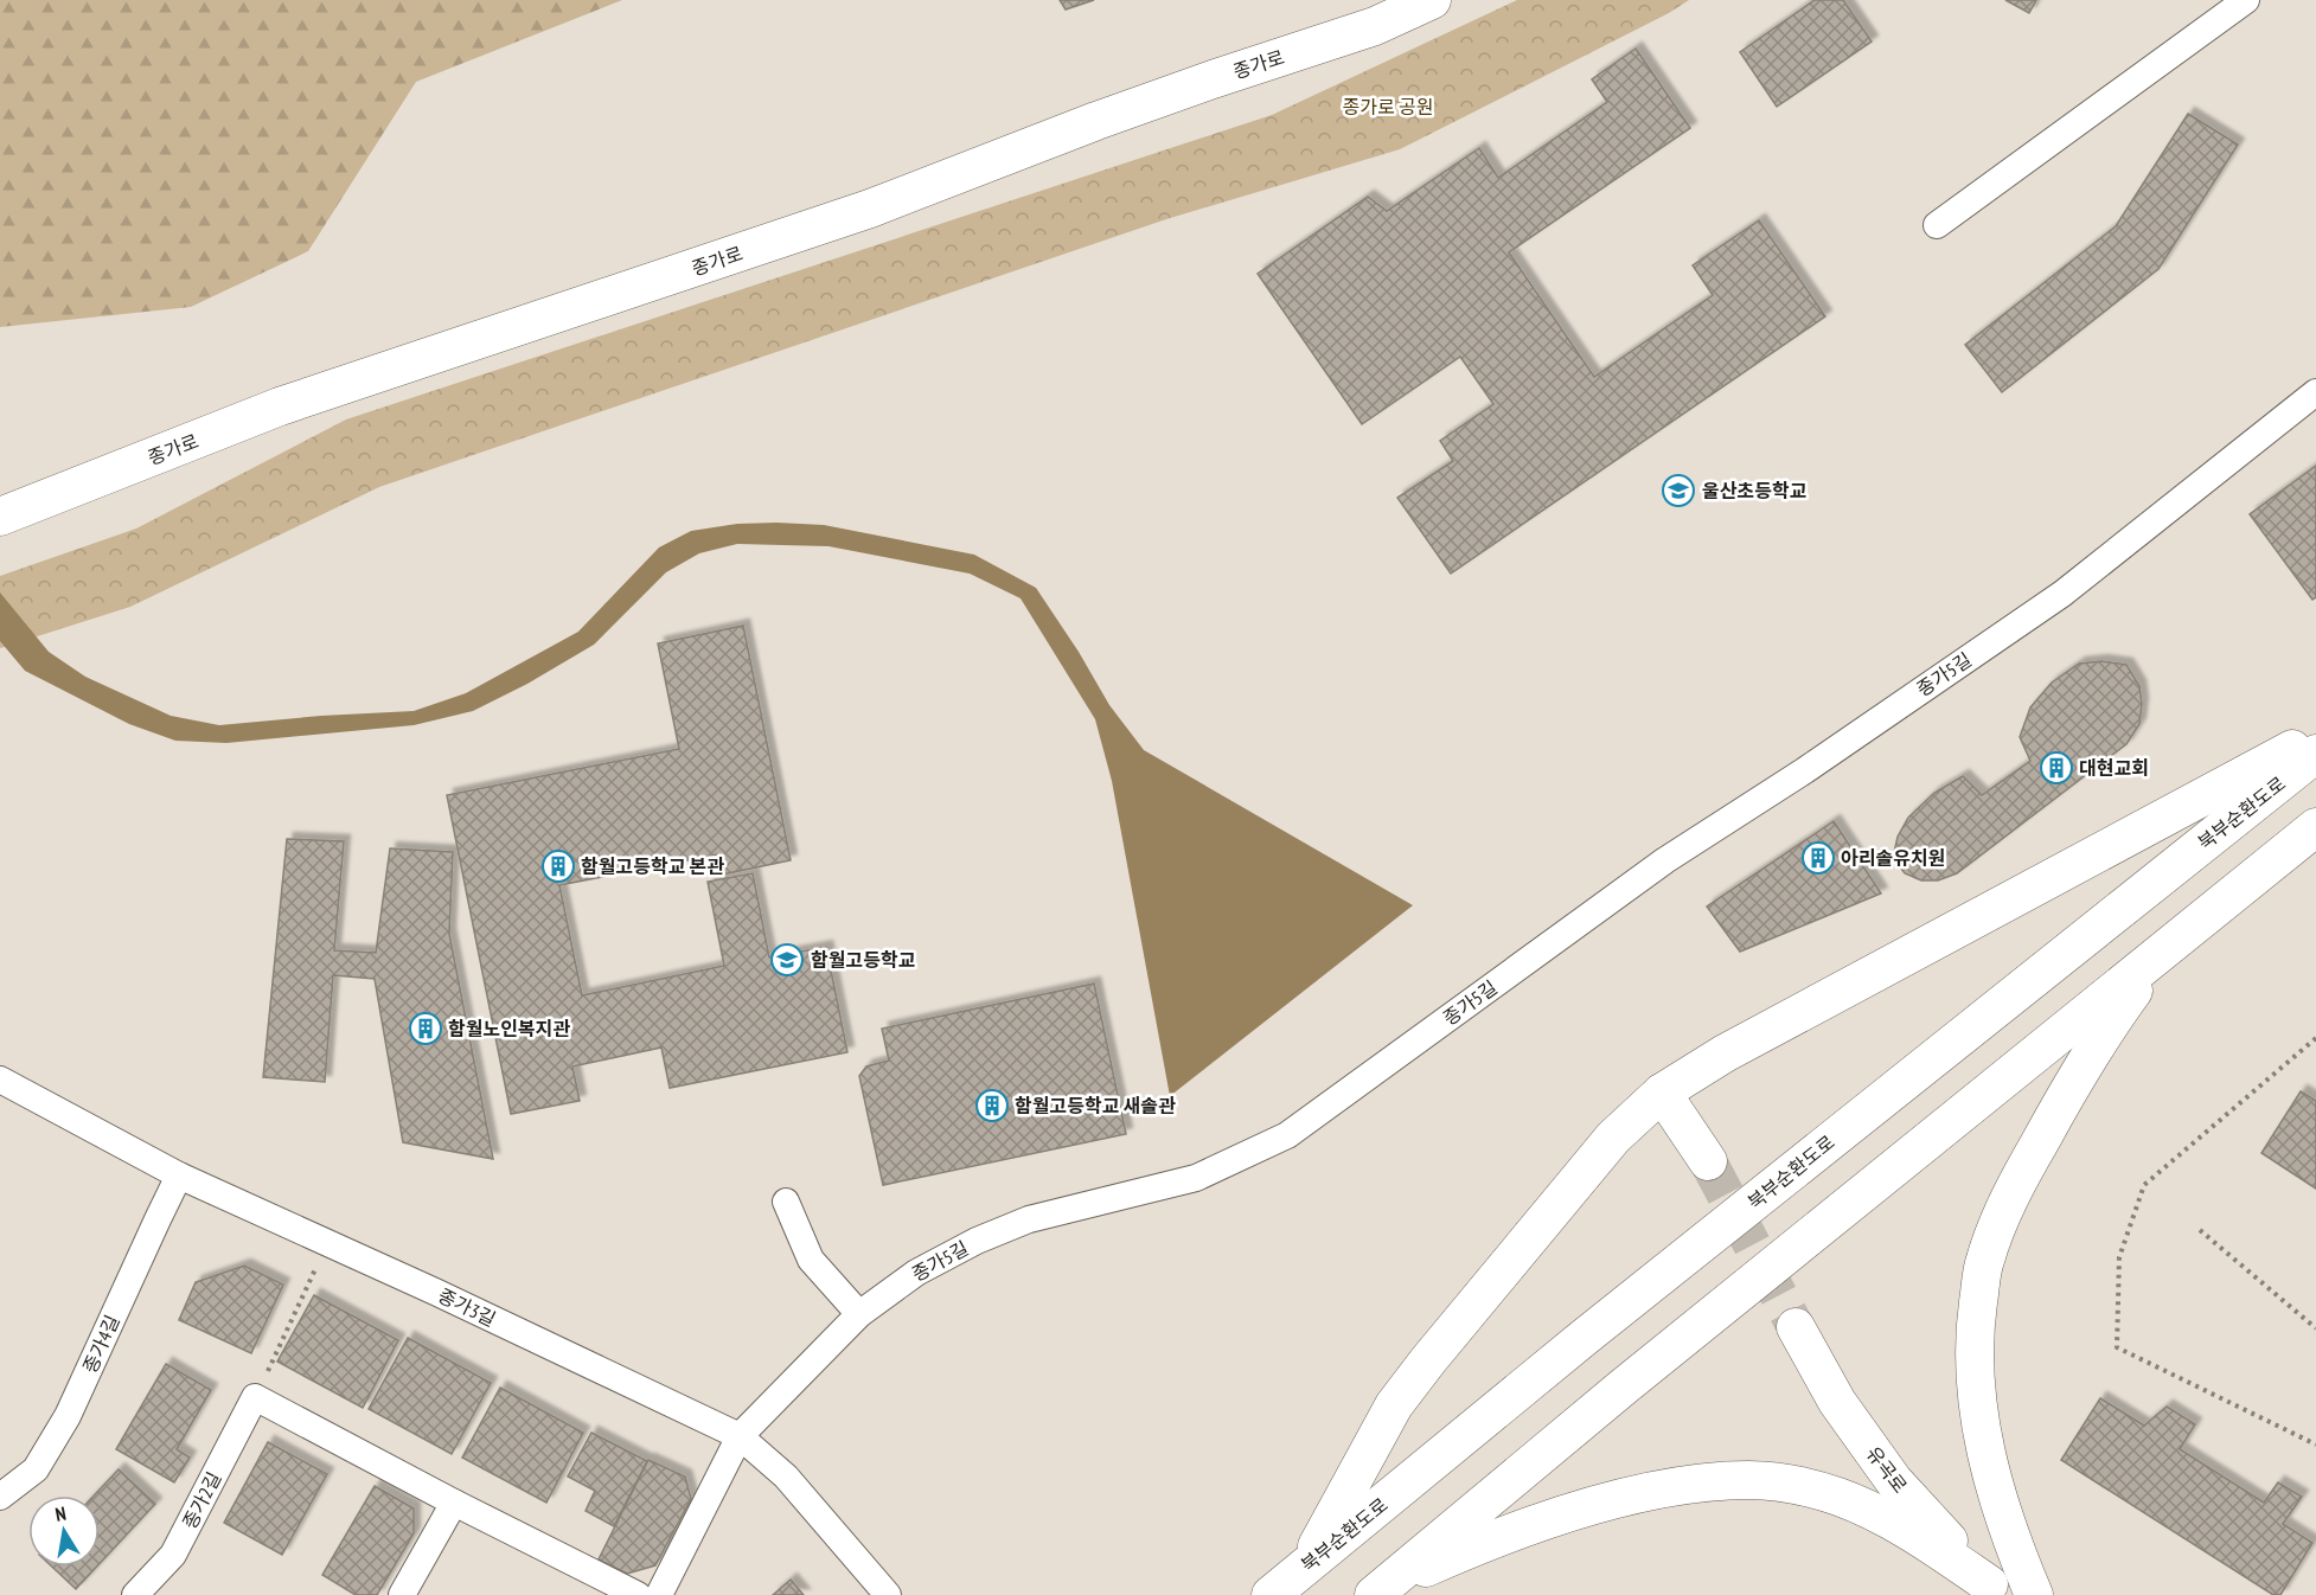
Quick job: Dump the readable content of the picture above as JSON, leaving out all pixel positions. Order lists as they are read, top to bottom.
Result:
{
  "streets": {
    "main road": ["종가로", "북부순환도로", "유곡로"],
    "street": [
      "종가5길",
      "종가3길",
      "종가4길",
      "종가2길"
    ]
  },
  "crossings": [
    ["종가5길", "종가3길"],
    ["종가3길", "종가4길"]
  ],
  "parks": ["종가로 공원"],
  "places": {
    "school or university": ["울산초등학교", "함월고등학교"],
    "building": [
      "대현교회",
      "아리솔유치원",
      "함월고등학교 본관",
      "함월노인복지관",
      "함월고등학교 새솔관"
    ]
  },
  "north": "top"
}
